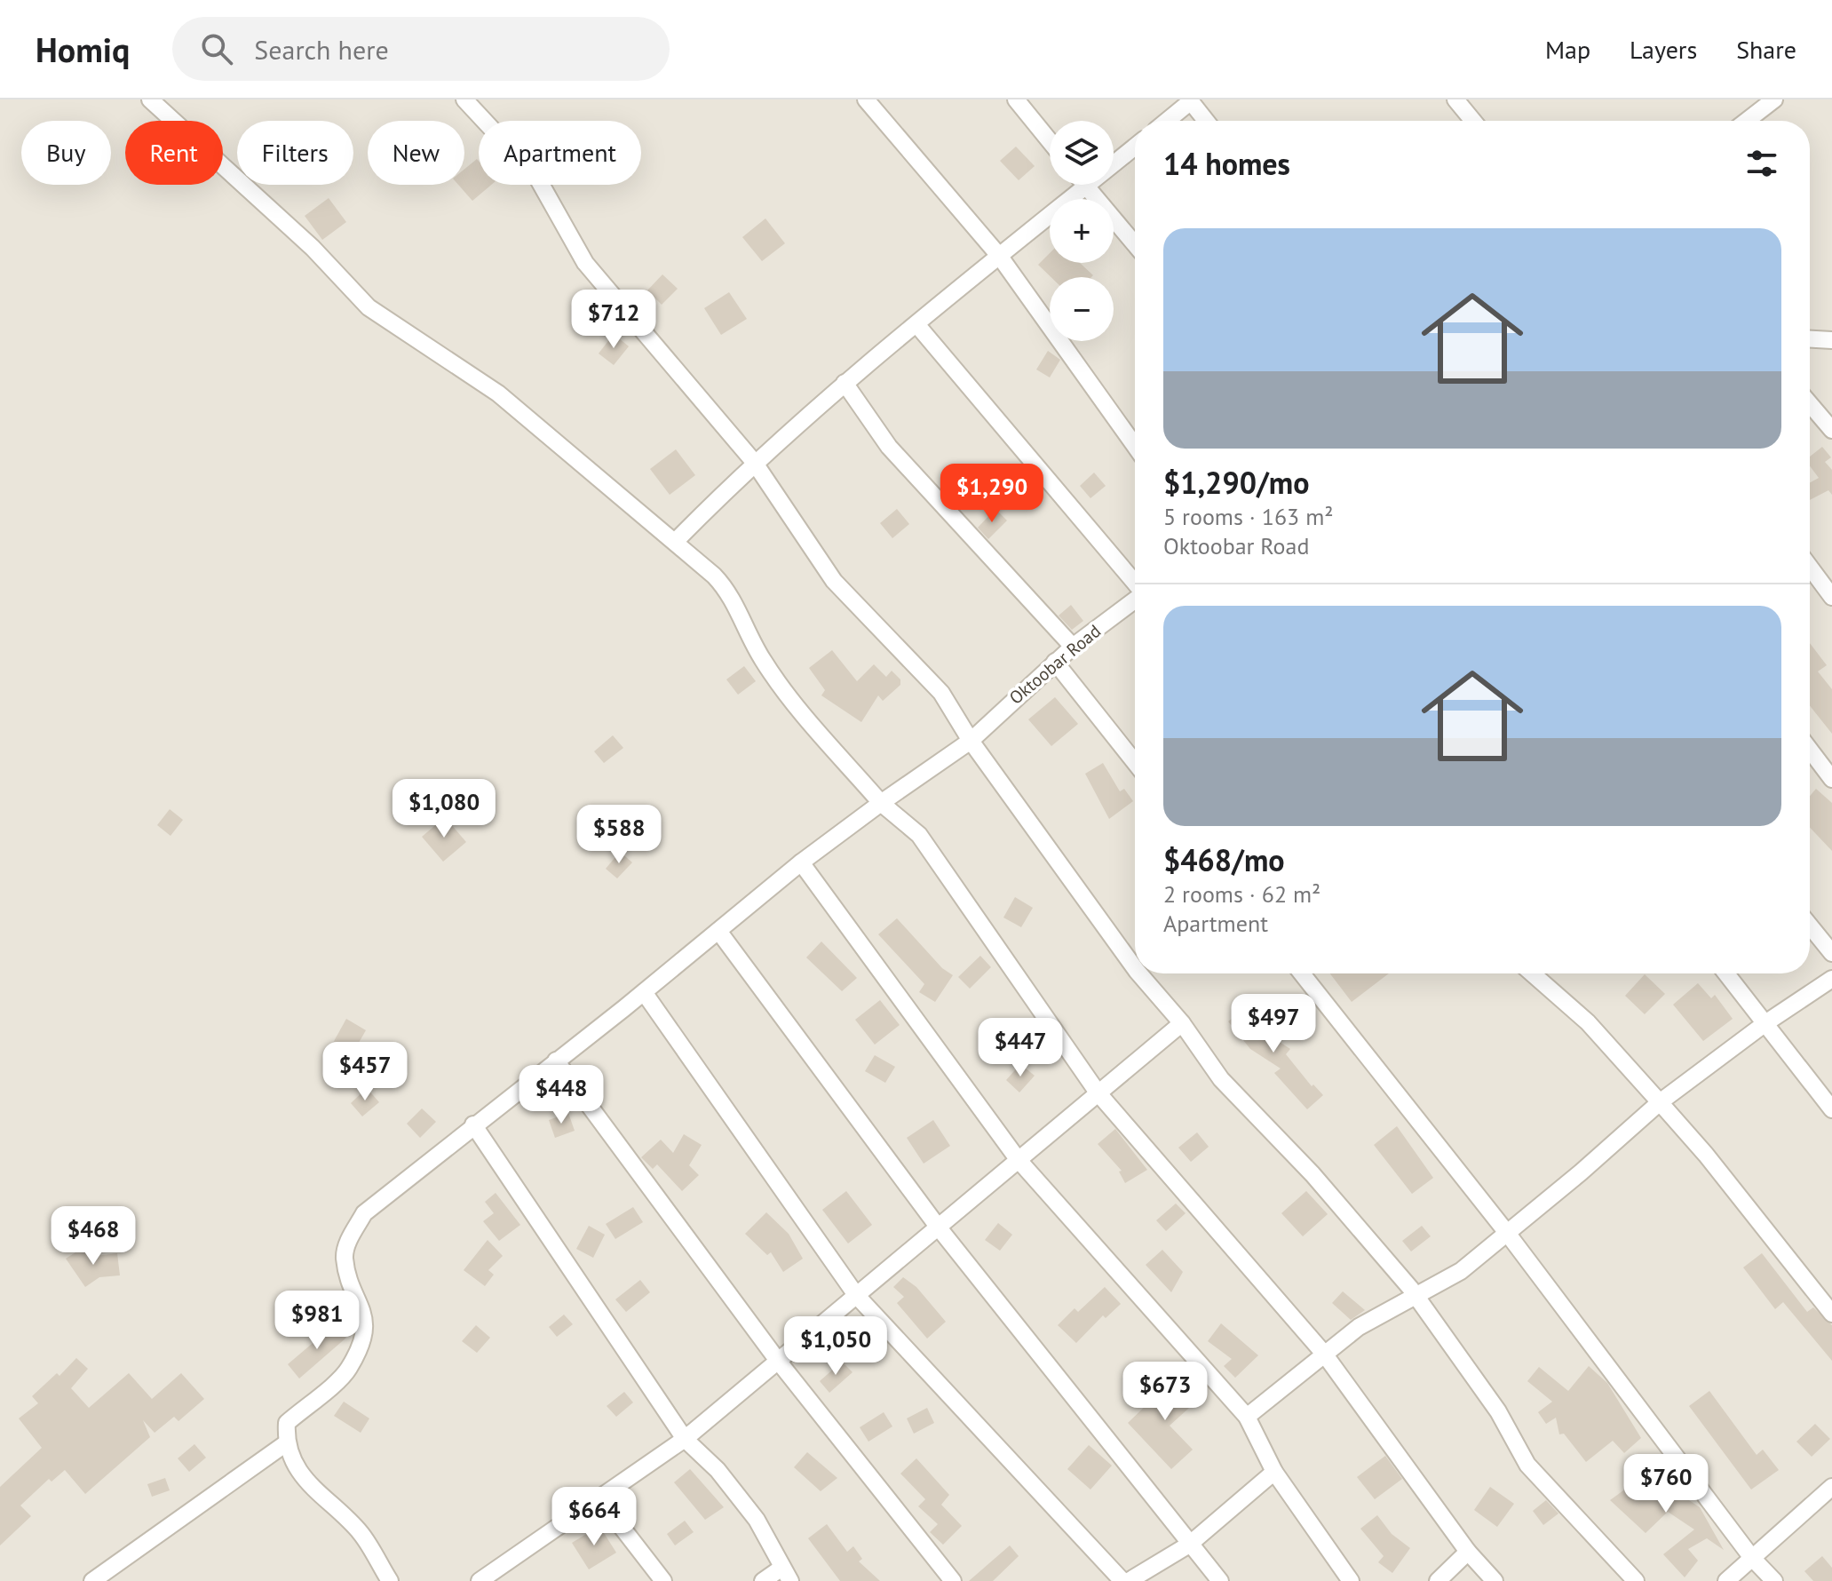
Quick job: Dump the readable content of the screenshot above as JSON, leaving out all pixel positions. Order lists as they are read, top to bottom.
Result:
{
  "streets": {
    "street": ["Oktoobar Road"]
  },
  "page": {
    "header": "Homiq",
    "search": "Search here",
    "nav": ["Map", "Layers", "Share"],
    "map_buttons": ["+", "−"],
    "chip": [
      "Buy",
      "Rent",
      "Filters",
      "New",
      "Apartment"
    ],
    "heading": "14 homes",
    "list": [
      {
        "name": "$1,290/mo",
        "note": "5 rooms · 163 m² · Oktoobar Road"
      },
      {
        "name": "$468/mo",
        "note": "2 rooms · 62 m² · Apartment"
      }
    ],
    "price": [
      "$712",
      "$1,290",
      "$1,080",
      "$588",
      "$497",
      "$447",
      "$457",
      "$448",
      "$468",
      "$981",
      "$1,050",
      "$673",
      "$760",
      "$664"
    ]
  }
}
